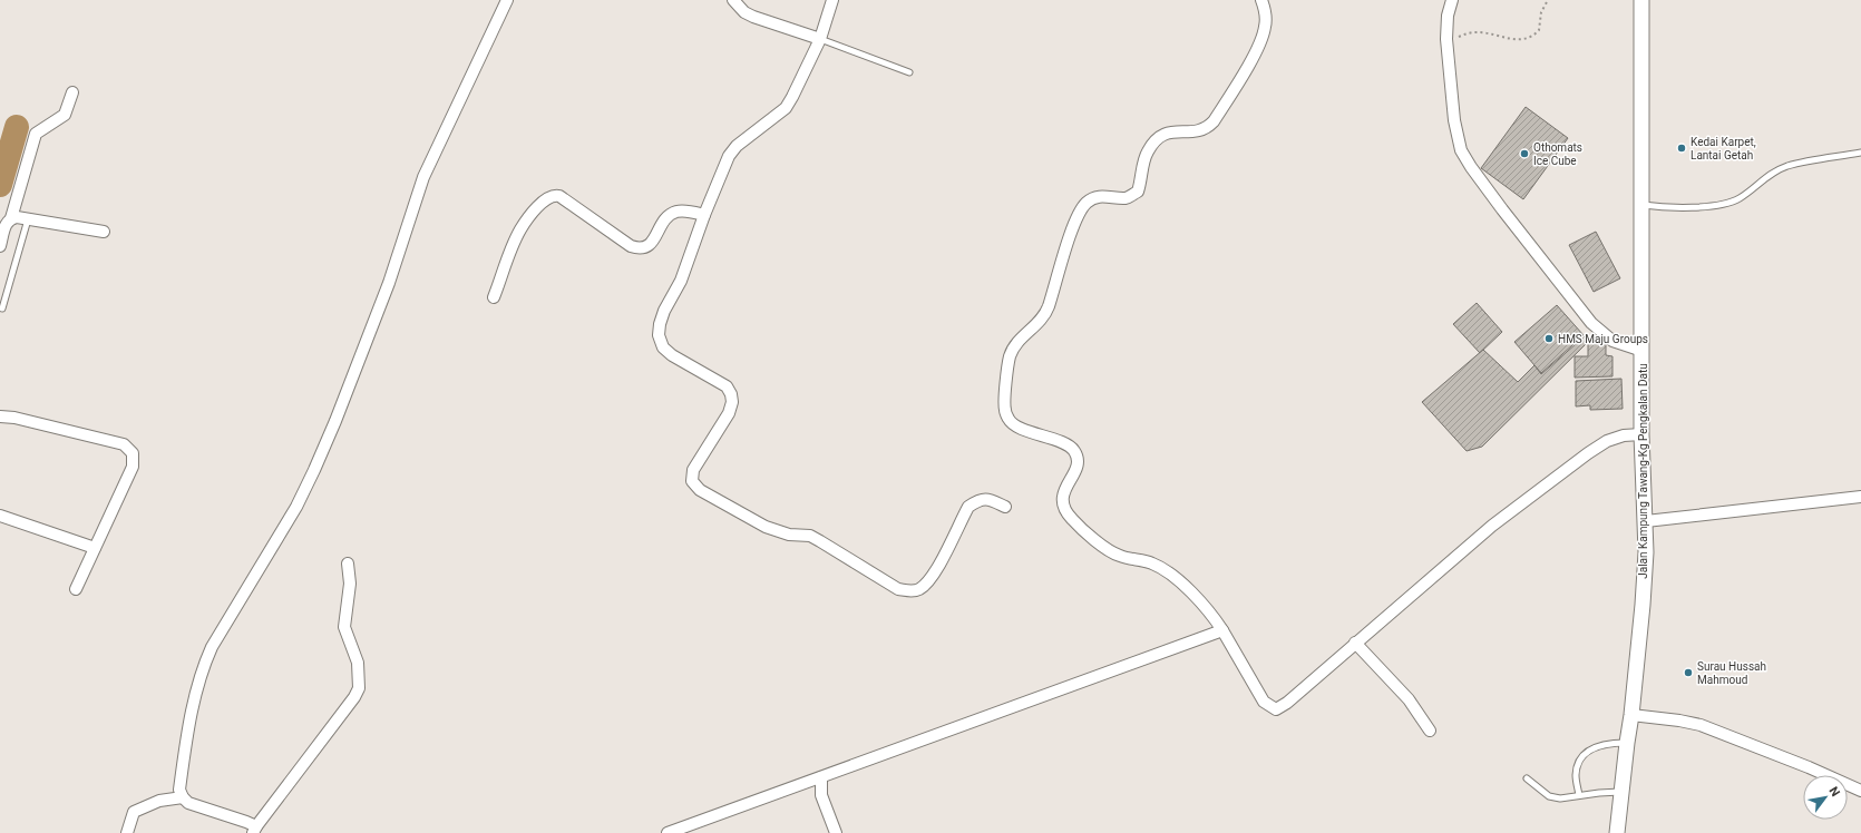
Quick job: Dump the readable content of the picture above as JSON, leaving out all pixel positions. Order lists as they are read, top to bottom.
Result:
{
  "streets": {
    "street": ["Jalan Kampung Tawang-Kg Pengkalan Datu"]
  },
  "places": [
    "Kedai Karpet, Lantai Getah",
    "Othomats Ice Cube",
    "HMS Maju Groups",
    "Surau Hussah Mahmoud"
  ],
  "north": "top right"
}
